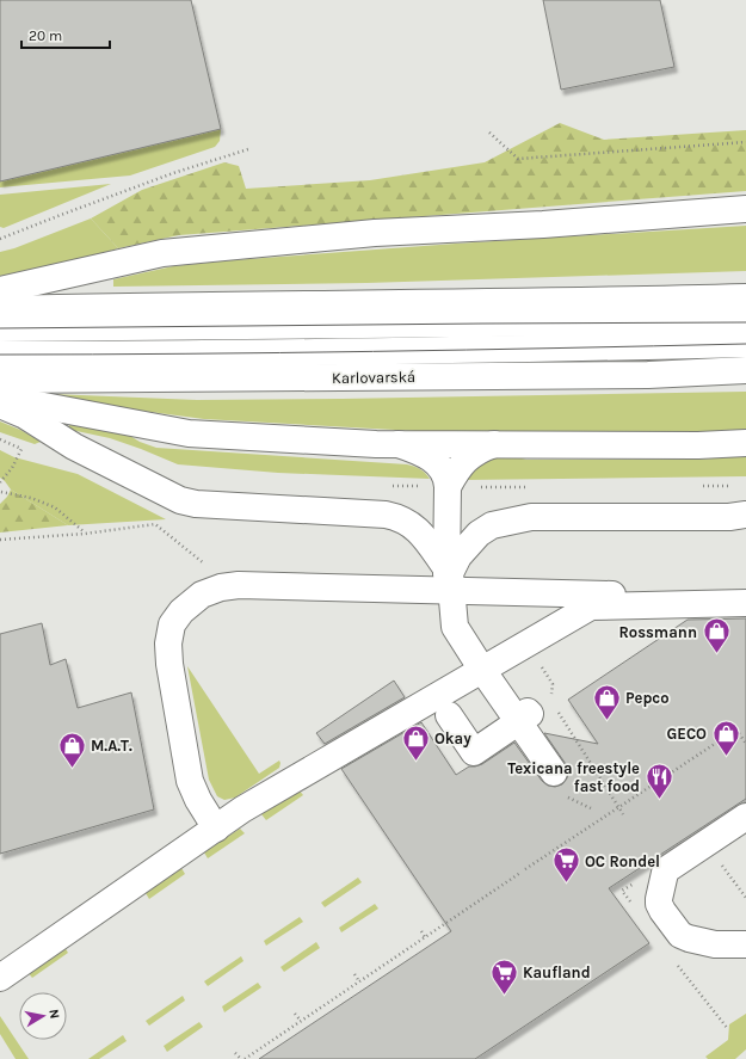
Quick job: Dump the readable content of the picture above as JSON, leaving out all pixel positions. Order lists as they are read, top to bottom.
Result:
{
  "streets": {
    "main road": ["Karlovarská"]
  },
  "places": {
    "shop": [
      "Rossmann",
      "Pepco",
      "GECO",
      "Okay",
      "M.A.T."
    ],
    "restaurant": ["Texicana freestyle fast food"],
    "supermarket": ["OC Rondel", "Kaufland"]
  },
  "scale_bar": "20 m",
  "north": "right"
}
